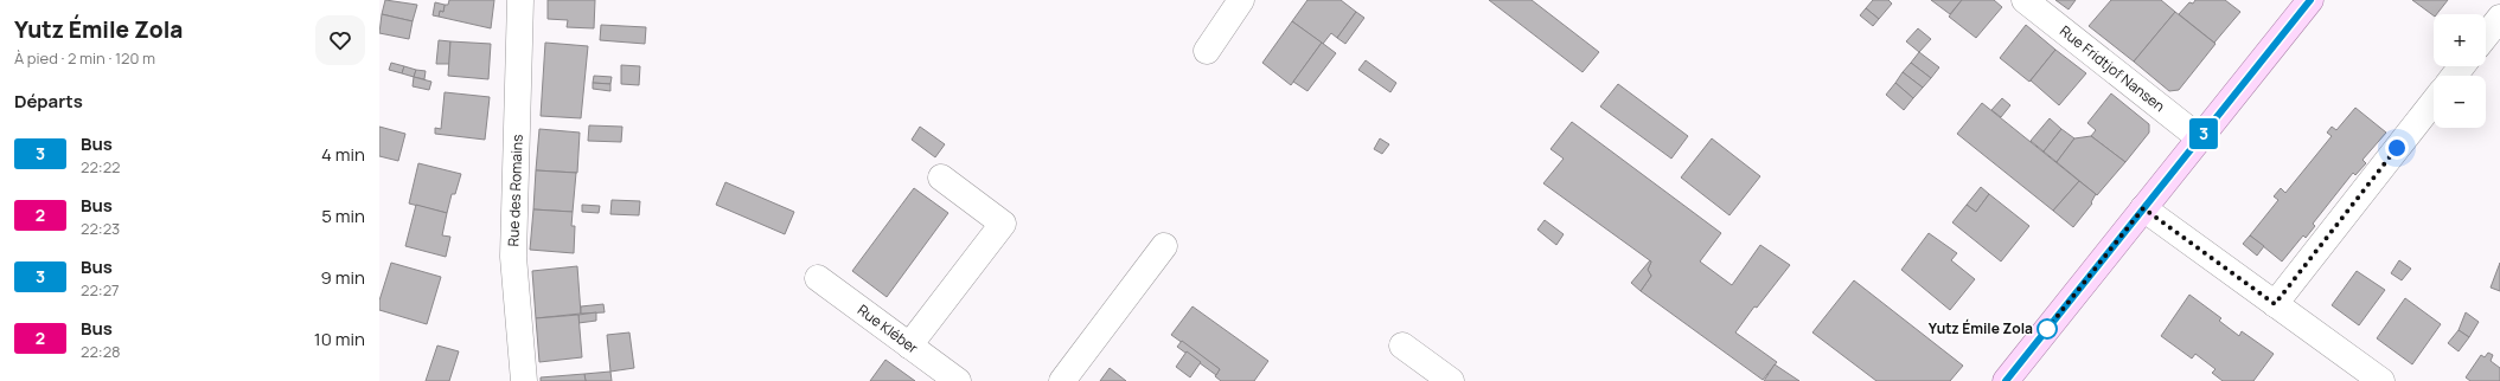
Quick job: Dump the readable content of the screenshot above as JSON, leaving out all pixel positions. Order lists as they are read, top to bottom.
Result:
{
  "streets": {
    "street": ["Rue Fridtjof Nansen", "Rue des Romains", "Rue Kléber"]
  },
  "places": ["Yutz Émile Zola"],
  "lines": ["bus line 3"],
  "page": {
    "heading": [
      ["Yutz Émile Zola", "À pied · 2 min · 120 m"],
      "Départs"
    ],
    "on_map": "3",
    "map_buttons": ["+", "−"],
    "list": [
      {
        "mark": "3",
        "name": "Bus",
        "note": "22:22",
        "value": "4 min"
      },
      {
        "mark": "2",
        "name": "Bus",
        "note": "22:23",
        "value": "5 min"
      },
      {
        "mark": "3",
        "name": "Bus",
        "note": "22:27",
        "value": "9 min"
      },
      {
        "mark": "2",
        "name": "Bus",
        "note": "22:28",
        "value": "10 min"
      }
    ]
  }
}
